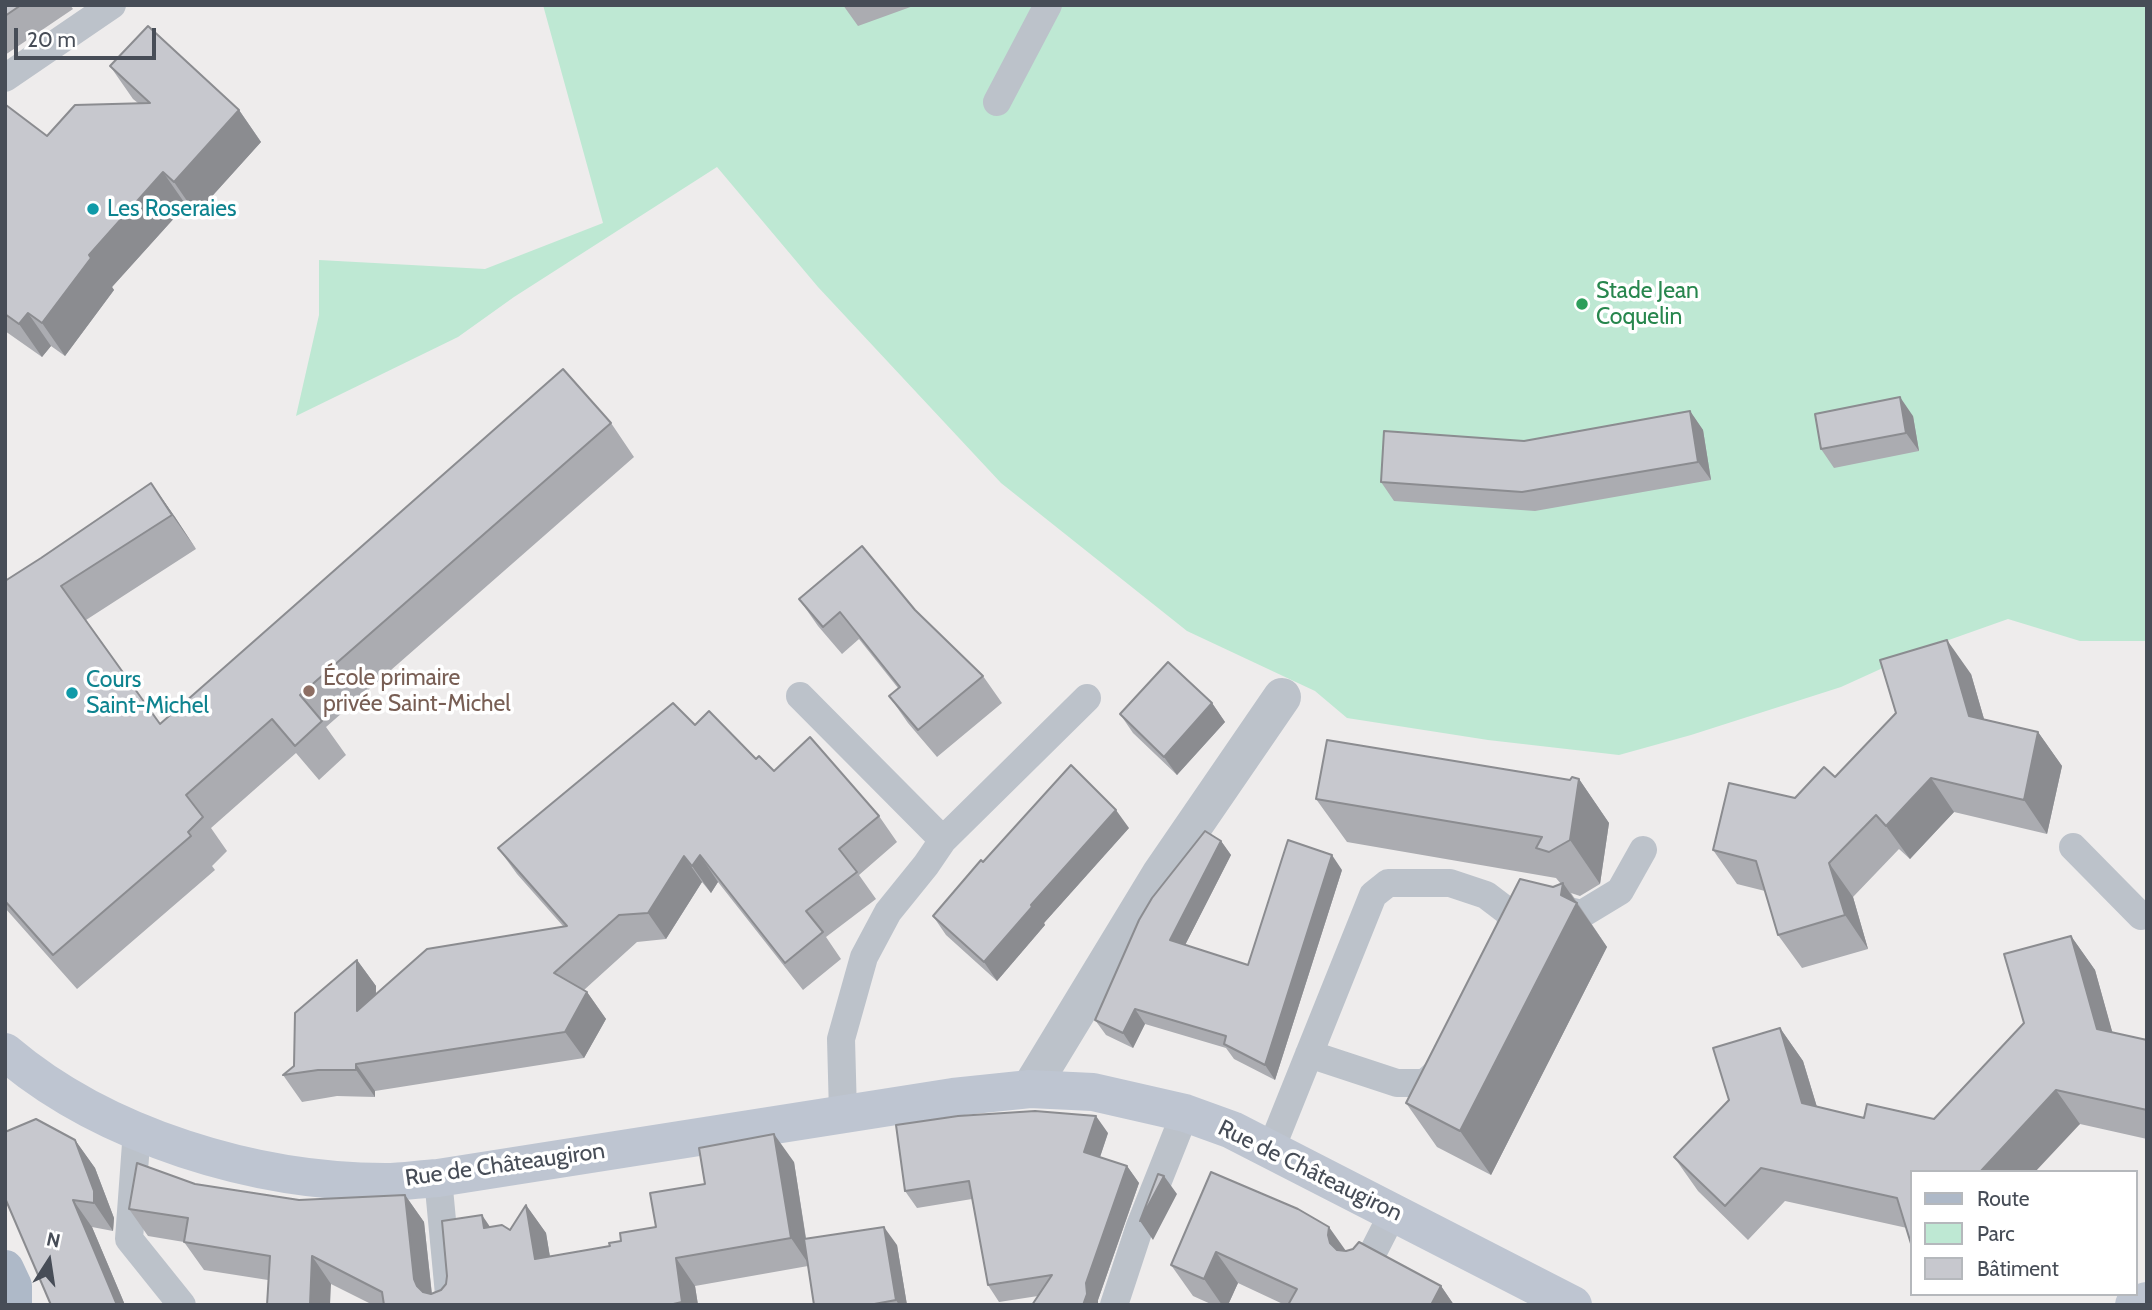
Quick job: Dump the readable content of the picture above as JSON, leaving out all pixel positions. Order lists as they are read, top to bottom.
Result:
{
  "streets": {
    "main road": ["Rue de Châteaugiron"]
  },
  "places": [
    "Les Roseraies",
    "Stade Jean Coquelin",
    "École primaire privée Saint-Michel",
    "Cours Saint-Michel"
  ],
  "legend": ["Route", "Parc", "Bâtiment"],
  "scale_bar": "20 m",
  "north": "top"
}
